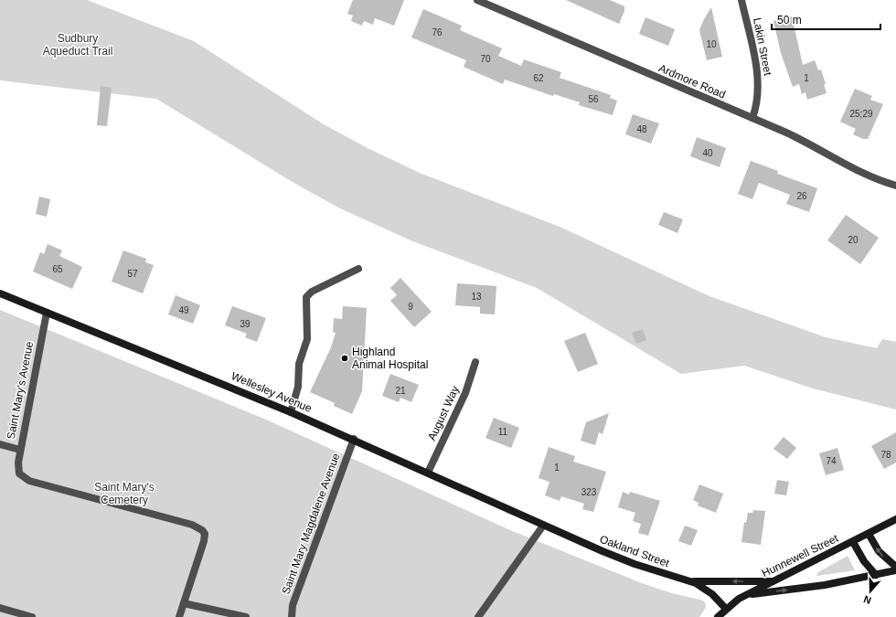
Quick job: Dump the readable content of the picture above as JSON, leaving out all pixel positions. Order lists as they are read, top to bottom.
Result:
{
  "streets": {
    "street": [
      "Lakin Street",
      "Ardmore Road",
      "Saint Mary's Avenue",
      "Wellesley Avenue",
      "August Way",
      "Saint Mary Magdalene Avenue",
      "Oakland Street",
      "Hunnewell Street"
    ]
  },
  "crossings": [
    ["Lakin Street", "Ardmore Road"],
    ["Saint Mary's Avenue", "Wellesley Avenue"],
    ["Wellesley Avenue", "August Way"],
    ["Wellesley Avenue", "Saint Mary Magdalene Avenue"],
    ["Wellesley Avenue", "Oakland Street"],
    ["Oakland Street", "Hunnewell Street"]
  ],
  "parks": ["Sudbury Aqueduct Trail", "Saint Mary's Cemetery"],
  "places": ["Highland Animal Hospital"],
  "house_numbers": [
    "76",
    "10",
    "70",
    "62",
    "1",
    "56",
    "25;29",
    "48",
    "40",
    "26",
    "20",
    "65",
    "57",
    "13",
    "9",
    "49",
    "39",
    "21",
    "11",
    "78",
    "74",
    "1",
    "323"
  ],
  "scale_bar": "50 m",
  "north": "bottom"
}
